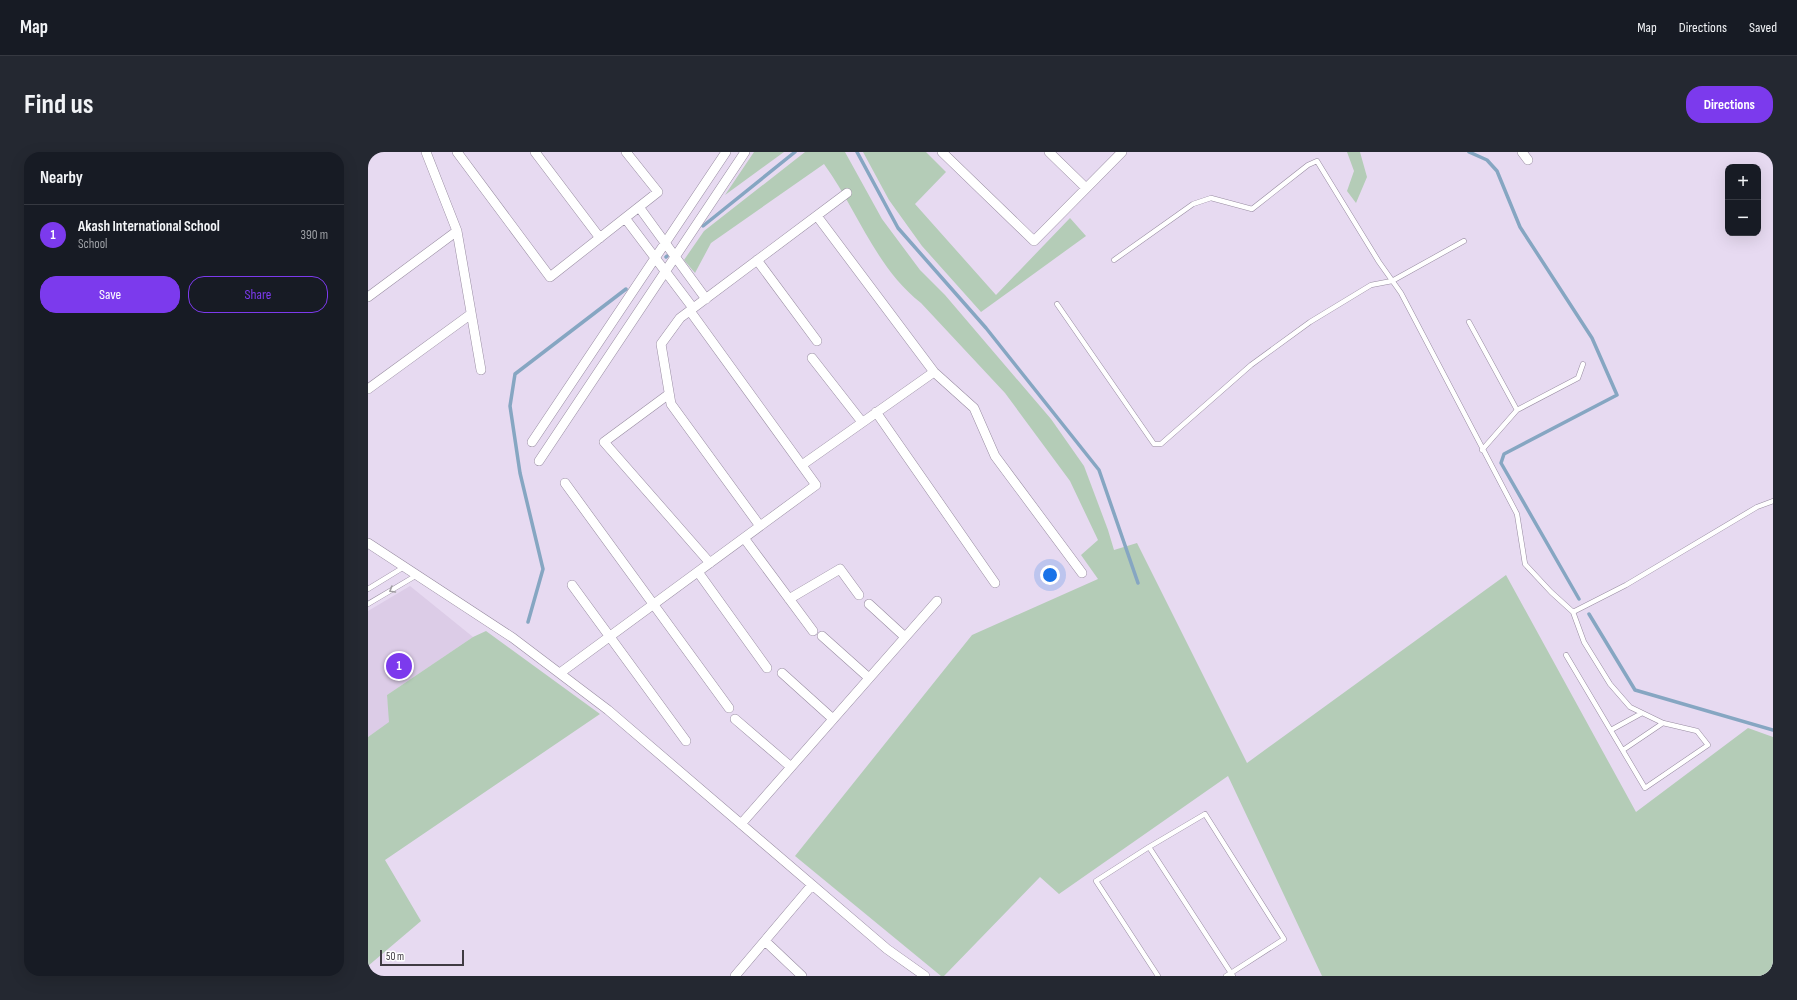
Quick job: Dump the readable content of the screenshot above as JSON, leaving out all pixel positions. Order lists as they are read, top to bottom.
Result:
{
  "scale_bar": "50 m",
  "page": {
    "header": "Map",
    "nav": ["Map", "Directions", "Saved"],
    "buttons": [
      "Directions",
      ["Save", "Share"]
    ],
    "title": "Find us",
    "heading": "Nearby",
    "map_buttons": ["+", "−"],
    "list": [
      {
        "mark": "1",
        "name": "Akash International School",
        "note": "School",
        "value": "390 m"
      }
    ],
    "pins": "1",
    "scale": "50 m"
  }
}
